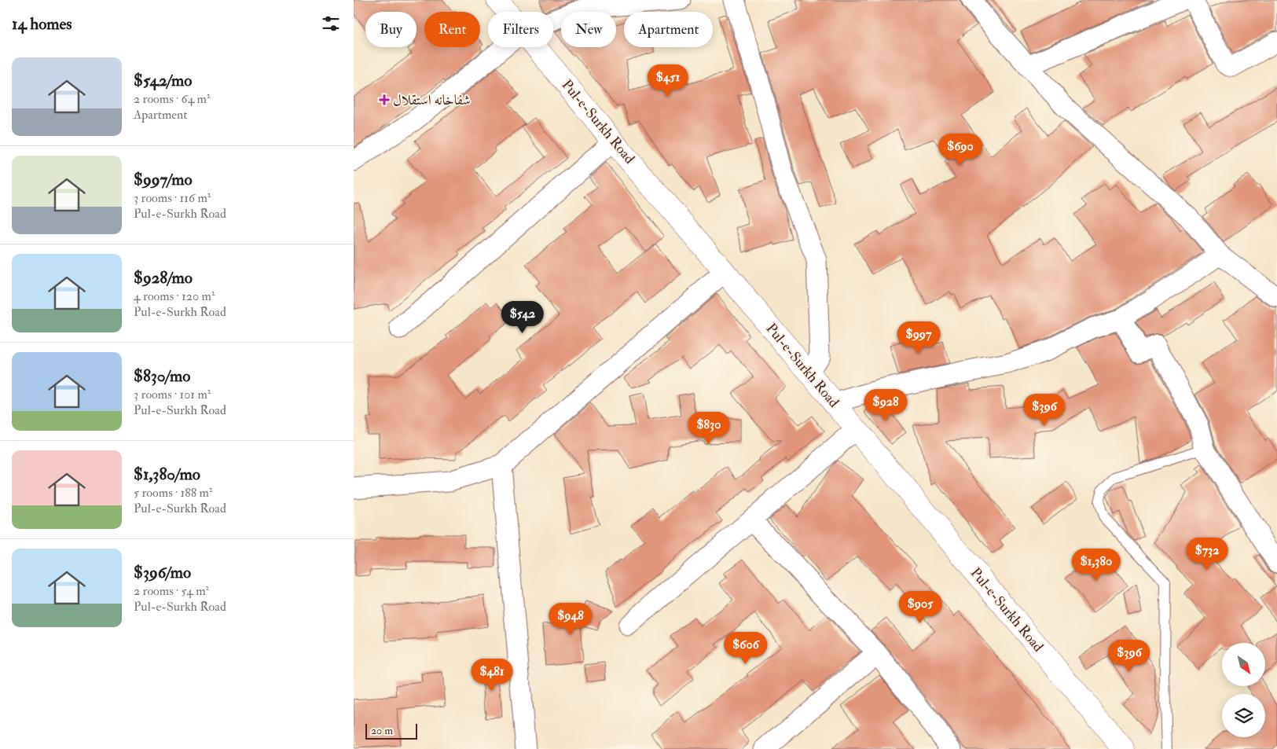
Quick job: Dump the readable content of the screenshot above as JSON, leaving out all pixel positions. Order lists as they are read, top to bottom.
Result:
{
  "streets": {
    "street": ["Pul-e-Surkh Road"]
  },
  "places": {
    "health": ["شفاخانه استقلال"]
  },
  "scale_bar": "20 m",
  "north": "bottom right",
  "page": {
    "heading": "14 homes",
    "chip": [
      "Buy",
      "Rent",
      "Filters",
      "New",
      "Apartment"
    ],
    "list": [
      {
        "name": "$542/mo",
        "note": "2 rooms · 64 m² · Apartment"
      },
      {
        "name": "$997/mo",
        "note": "3 rooms · 116 m² · Pul-e-Surkh Road"
      },
      {
        "name": "$928/mo",
        "note": "4 rooms · 120 m² · Pul-e-Surkh Road"
      },
      {
        "name": "$830/mo",
        "note": "3 rooms · 101 m² · Pul-e-Surkh Road"
      },
      {
        "name": "$1,380/mo",
        "note": "5 rooms · 188 m² · Pul-e-Surkh Road"
      },
      {
        "name": "$396/mo",
        "note": "2 rooms · 54 m² · Pul-e-Surkh Road"
      }
    ],
    "price": [
      "$451",
      "$690",
      "$542",
      "$997",
      "$928",
      "$396",
      "$830",
      "$732",
      "$1,380",
      "$905",
      "$948",
      "$606",
      "$396",
      "$481"
    ],
    "scale": "20 m"
  }
}
